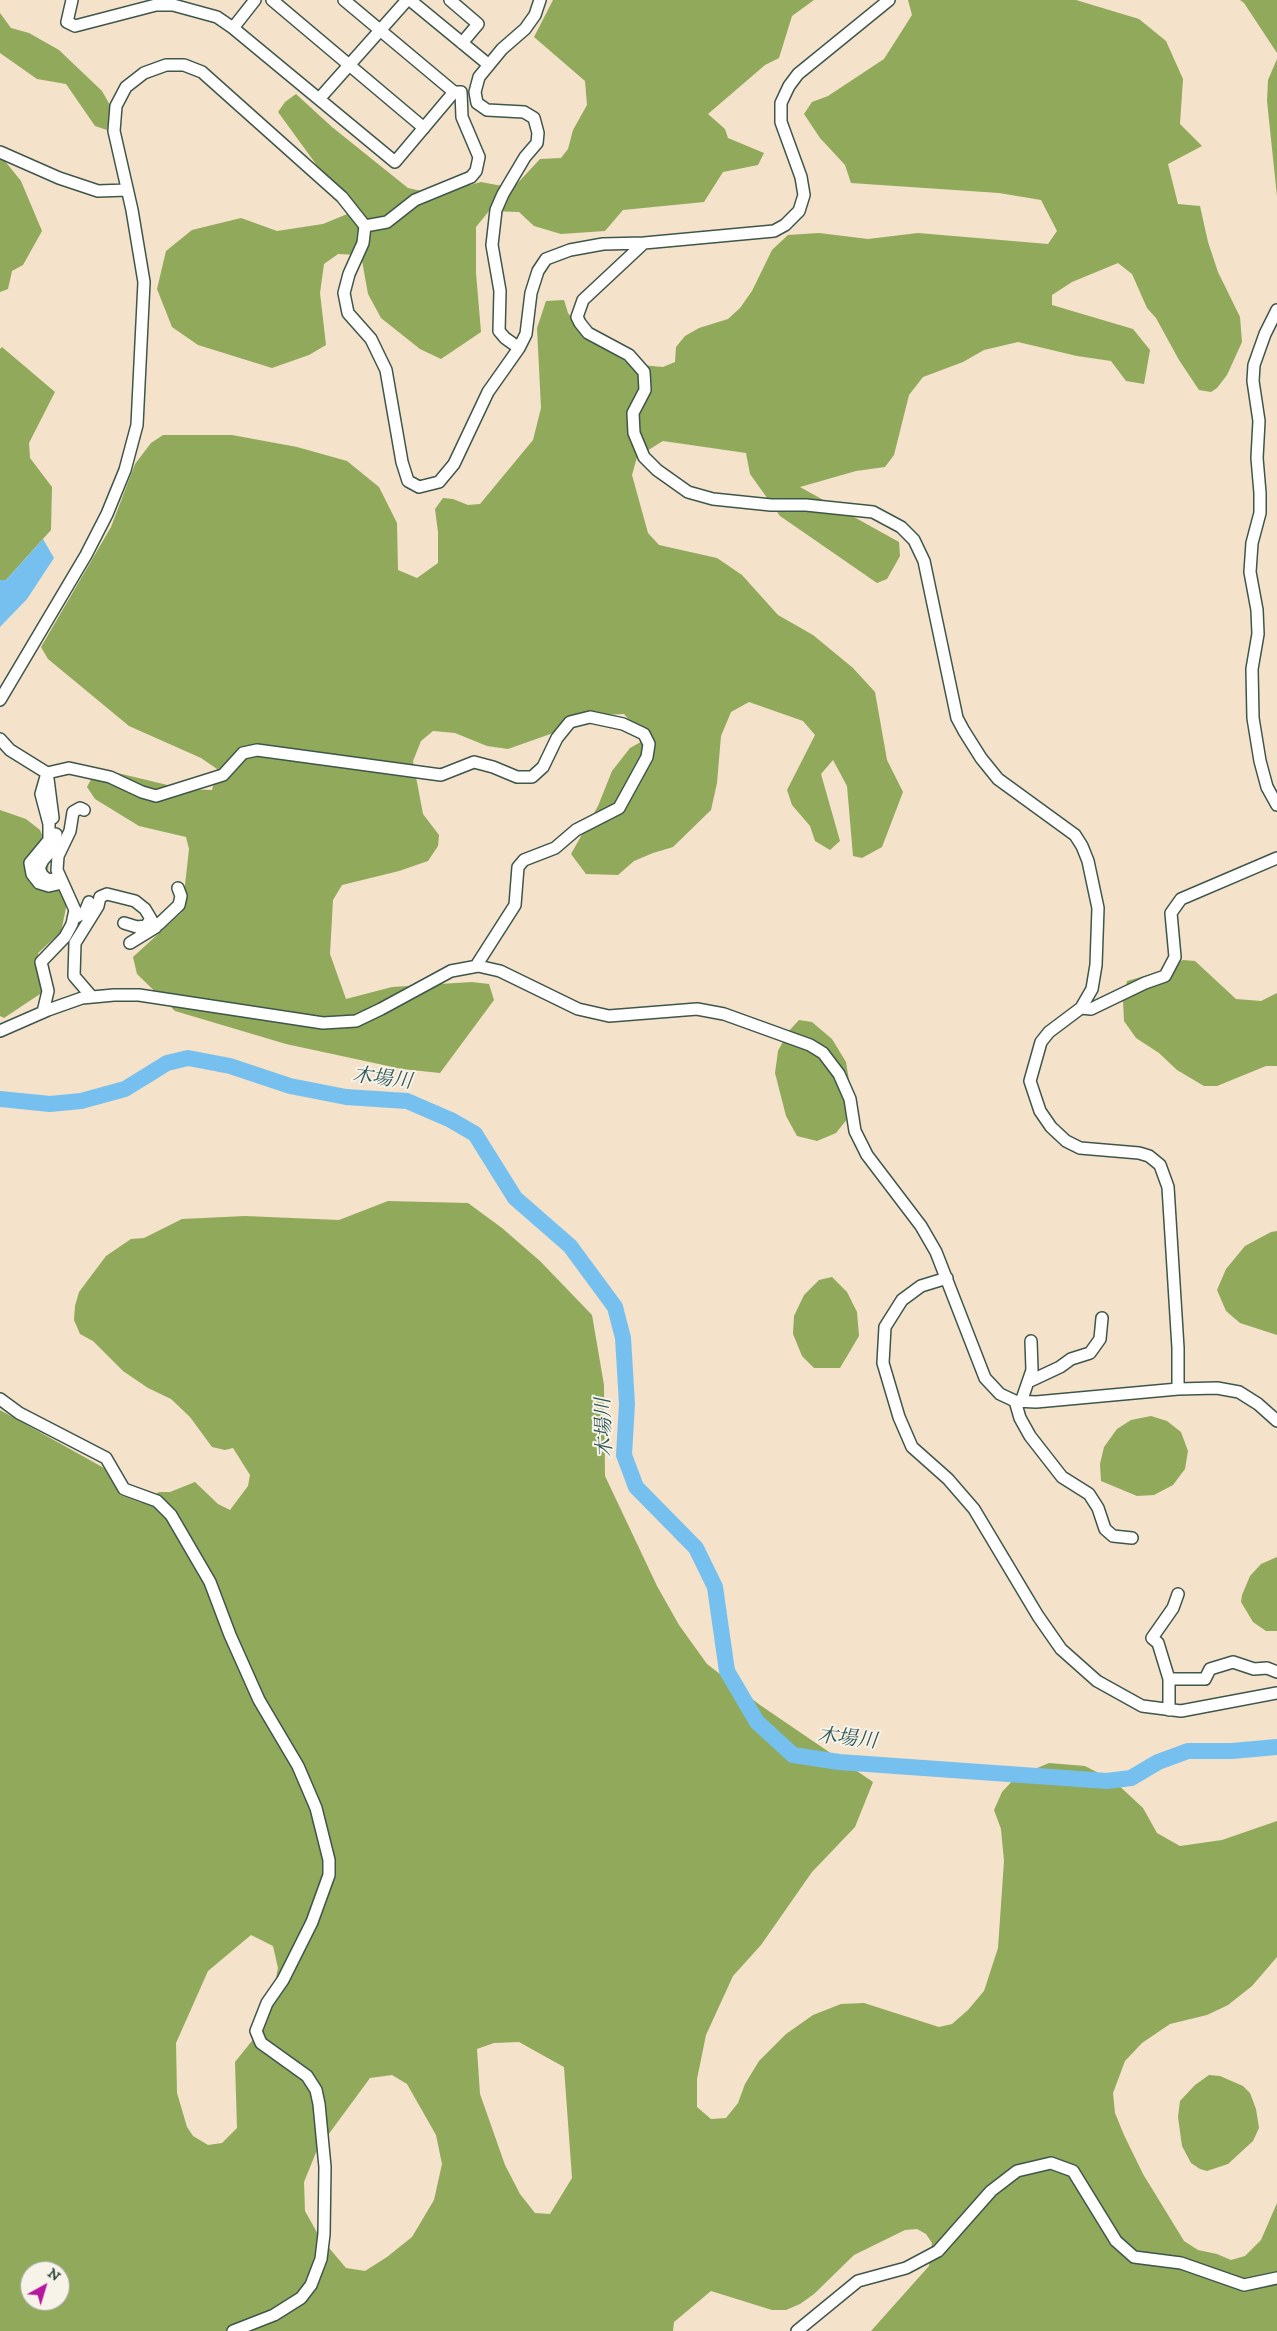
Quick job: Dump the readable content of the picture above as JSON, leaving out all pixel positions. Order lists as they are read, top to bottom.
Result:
{
  "water": ["木場川"],
  "north": "top right"
}
